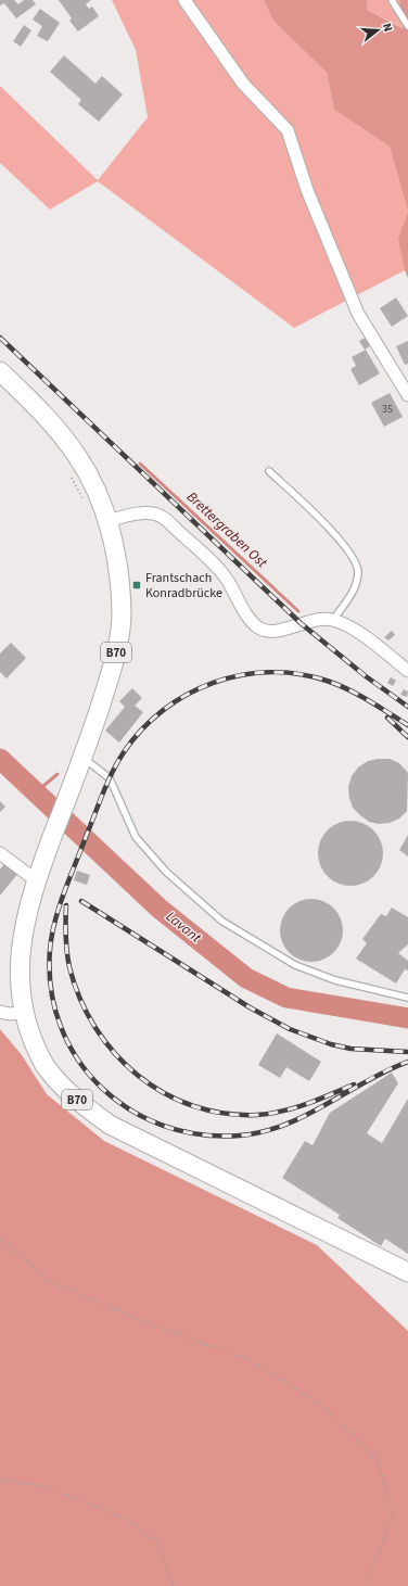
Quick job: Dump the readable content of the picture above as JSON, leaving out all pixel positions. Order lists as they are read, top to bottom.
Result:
{
  "streets": {
    "main road": ["B70"]
  },
  "water": ["Brettergraben Ost", "Lavant"],
  "places": {
    "transit": ["Frantschach Konradbrücke"]
  },
  "house_numbers": ["35"],
  "north": "right"
}
